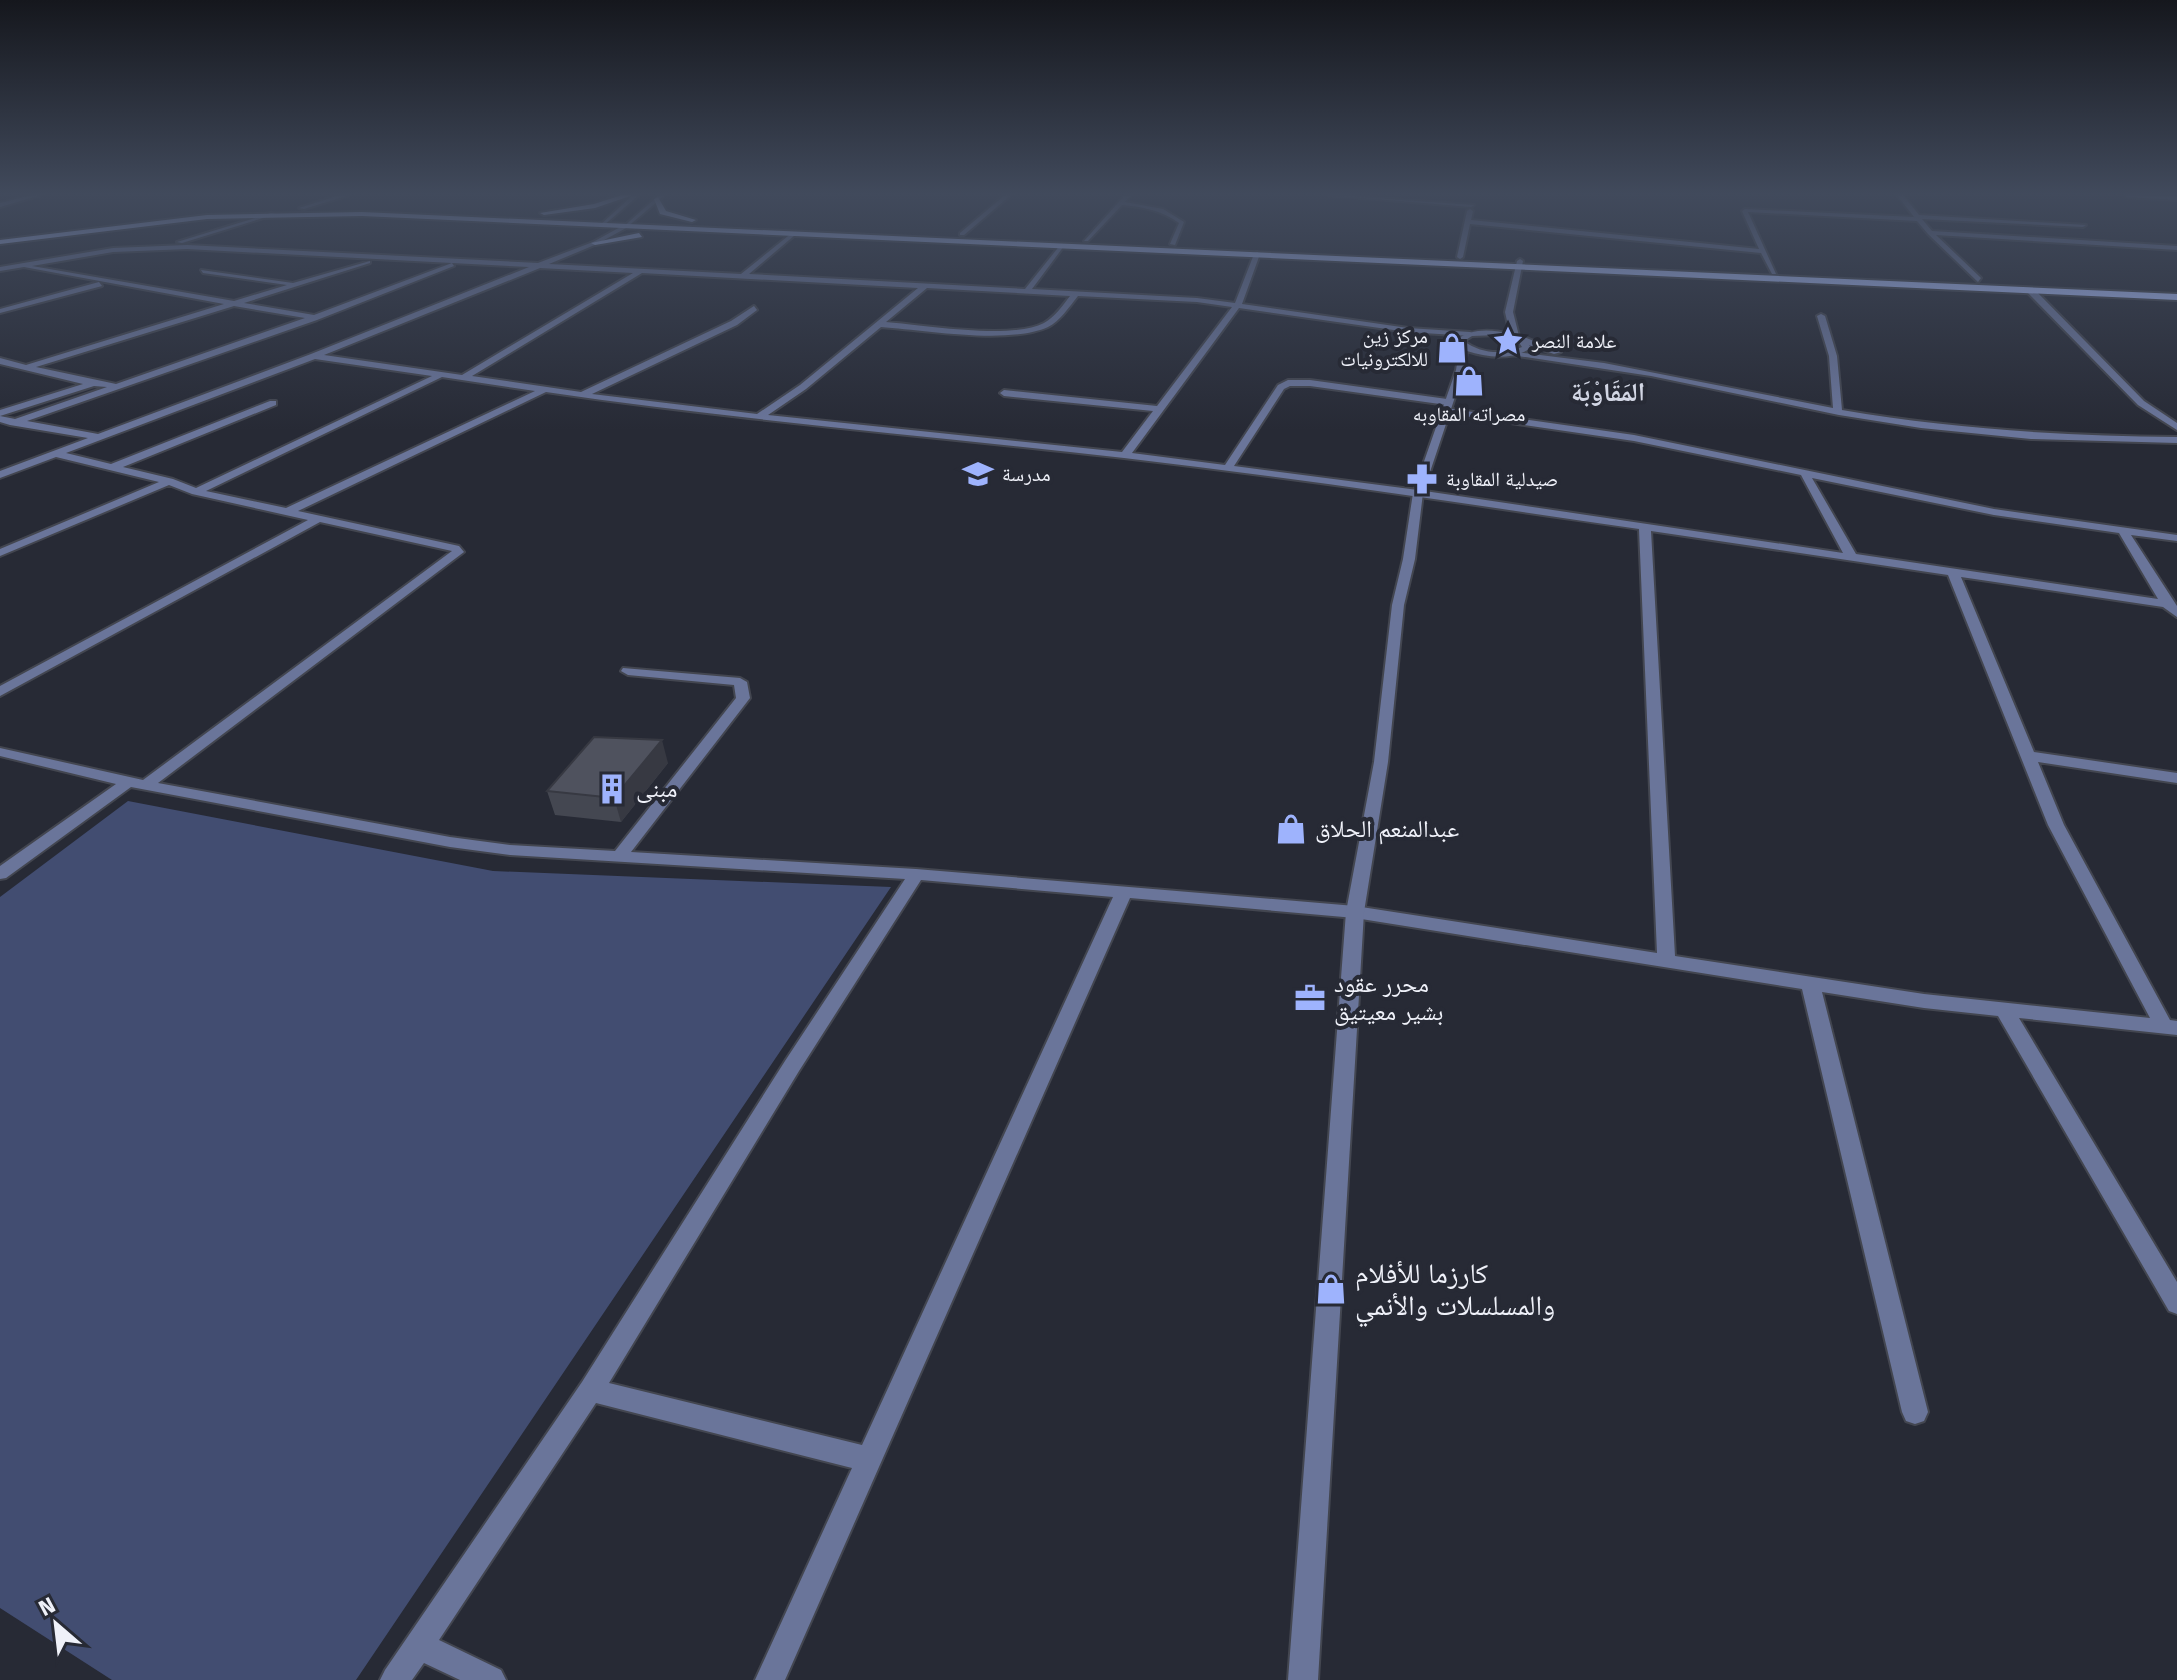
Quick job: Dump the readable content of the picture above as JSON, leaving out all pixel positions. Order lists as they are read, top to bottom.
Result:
{
  "districts": ["المَقَاوْبَة"],
  "places": {
    "place": ["علامة النصر"],
    "shop": [
      "مركز زين للالكترونيات",
      "مصراته المقاوبه",
      "عبدالمنعم الحلاق",
      "كارزما للأفلام والمسلسلات والأنمي"
    ],
    "school or university": ["مدرسة"],
    "pharmacy": ["صيدلية المقاوبة"],
    "building": ["مبنى"],
    "office": ["محرر عقود بشير معيتيق"]
  },
  "north": "top left"
}
